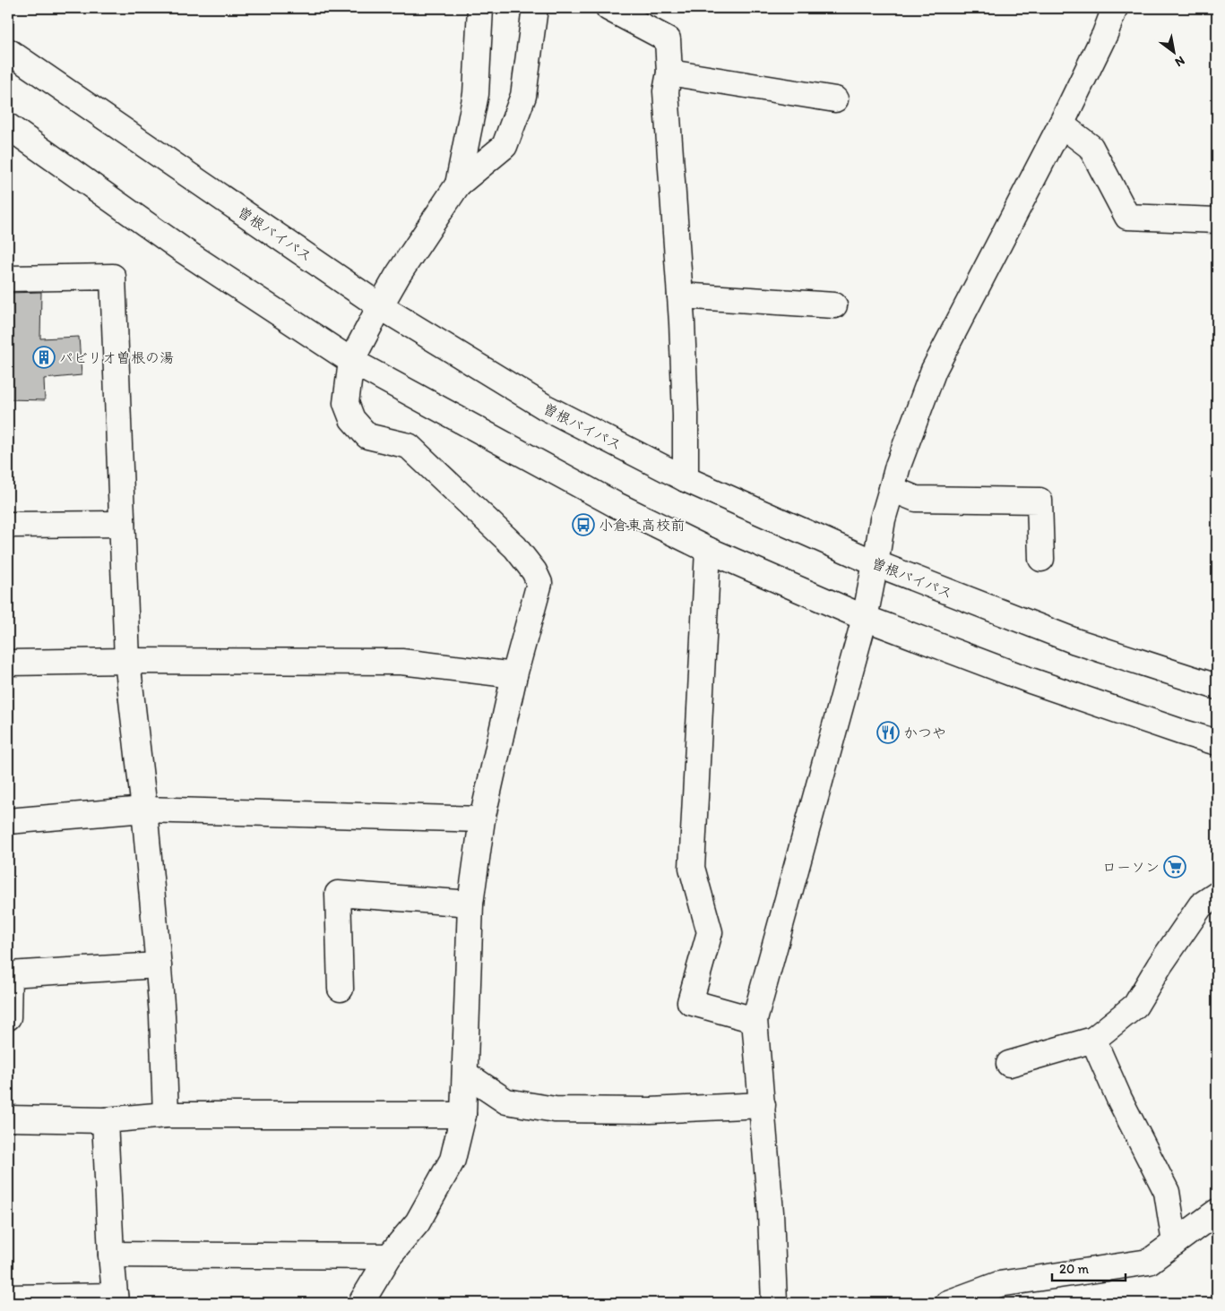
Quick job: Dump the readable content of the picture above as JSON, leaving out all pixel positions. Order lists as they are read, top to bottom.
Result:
{
  "streets": {
    "main road": ["曽根バイパス"]
  },
  "places": {
    "building": ["パビリオ曽根の湯"],
    "bus stop": ["小倉東高校前"],
    "restaurant": ["かつや"],
    "supermarket": ["ローソン"]
  },
  "scale_bar": "20 m",
  "north": "bottom right"
}
